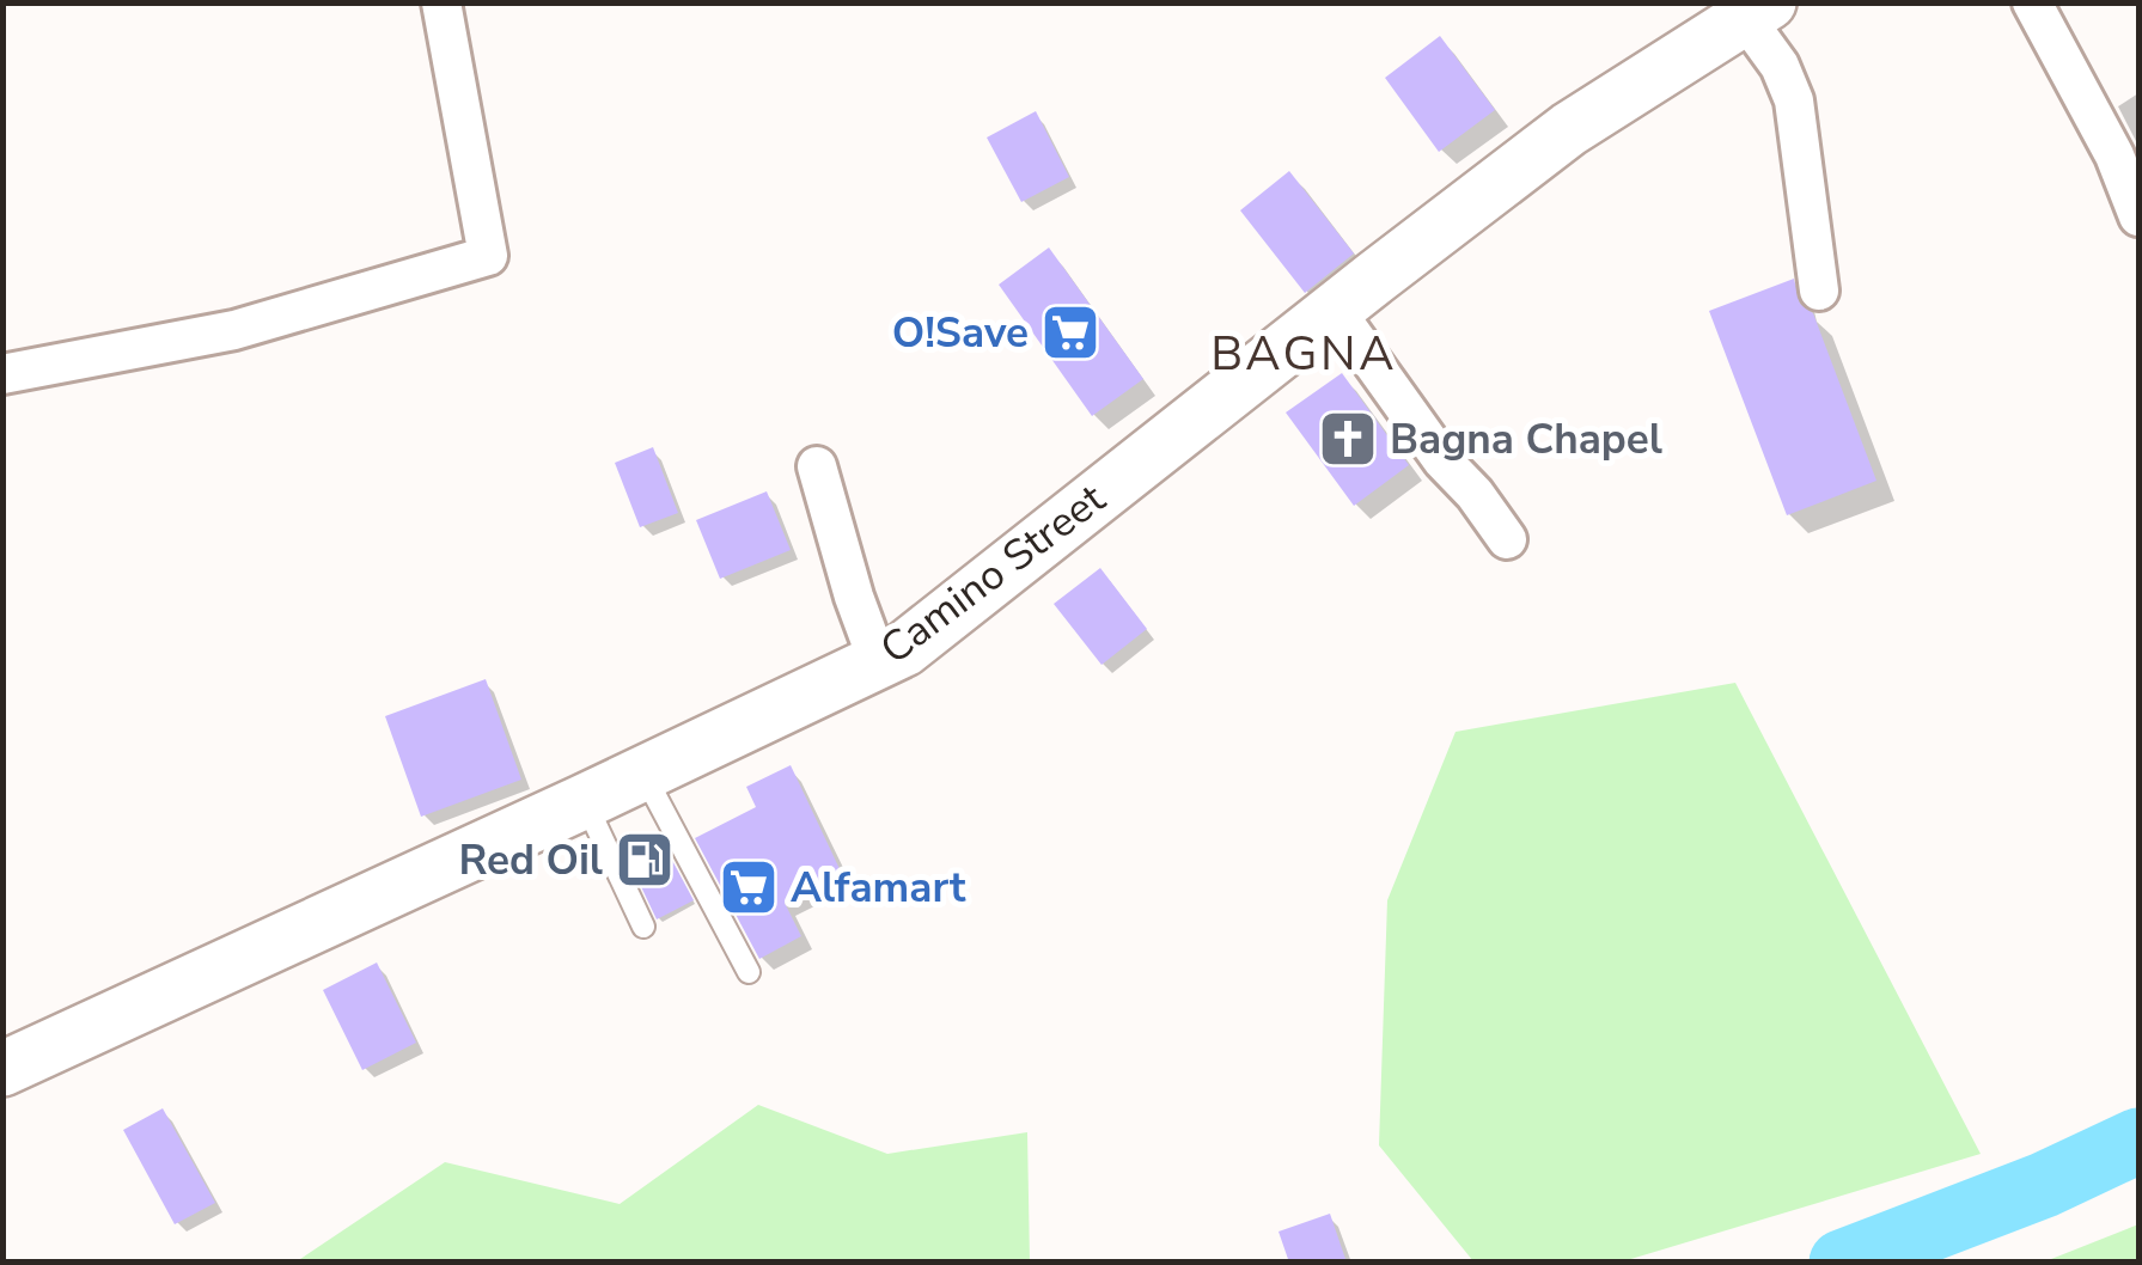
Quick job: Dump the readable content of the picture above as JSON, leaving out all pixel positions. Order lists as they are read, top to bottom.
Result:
{
  "streets": {
    "main road": ["Camino Street"]
  },
  "districts": ["BAGNA"],
  "places": {
    "supermarket": ["O!Save", "Alfamart"],
    "church": ["Bagna Chapel"],
    "fuel station": ["Red Oil"]
  }
}
